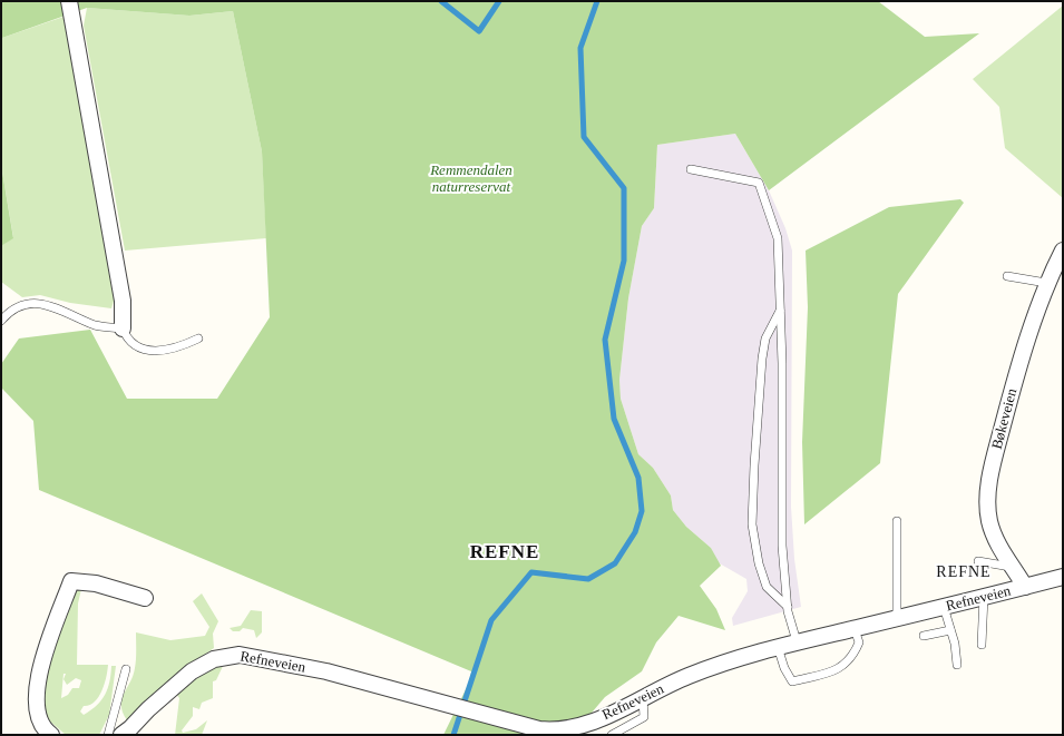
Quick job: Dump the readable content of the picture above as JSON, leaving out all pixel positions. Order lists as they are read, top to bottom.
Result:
{
  "streets": {
    "street": ["Bøkeveien", "Refneveien"]
  },
  "crossings": [
    ["Bøkeveien", "Refneveien"]
  ],
  "districts": ["REFNE", "REFNE"],
  "parks": ["Remmendalen naturreservat"]
}
